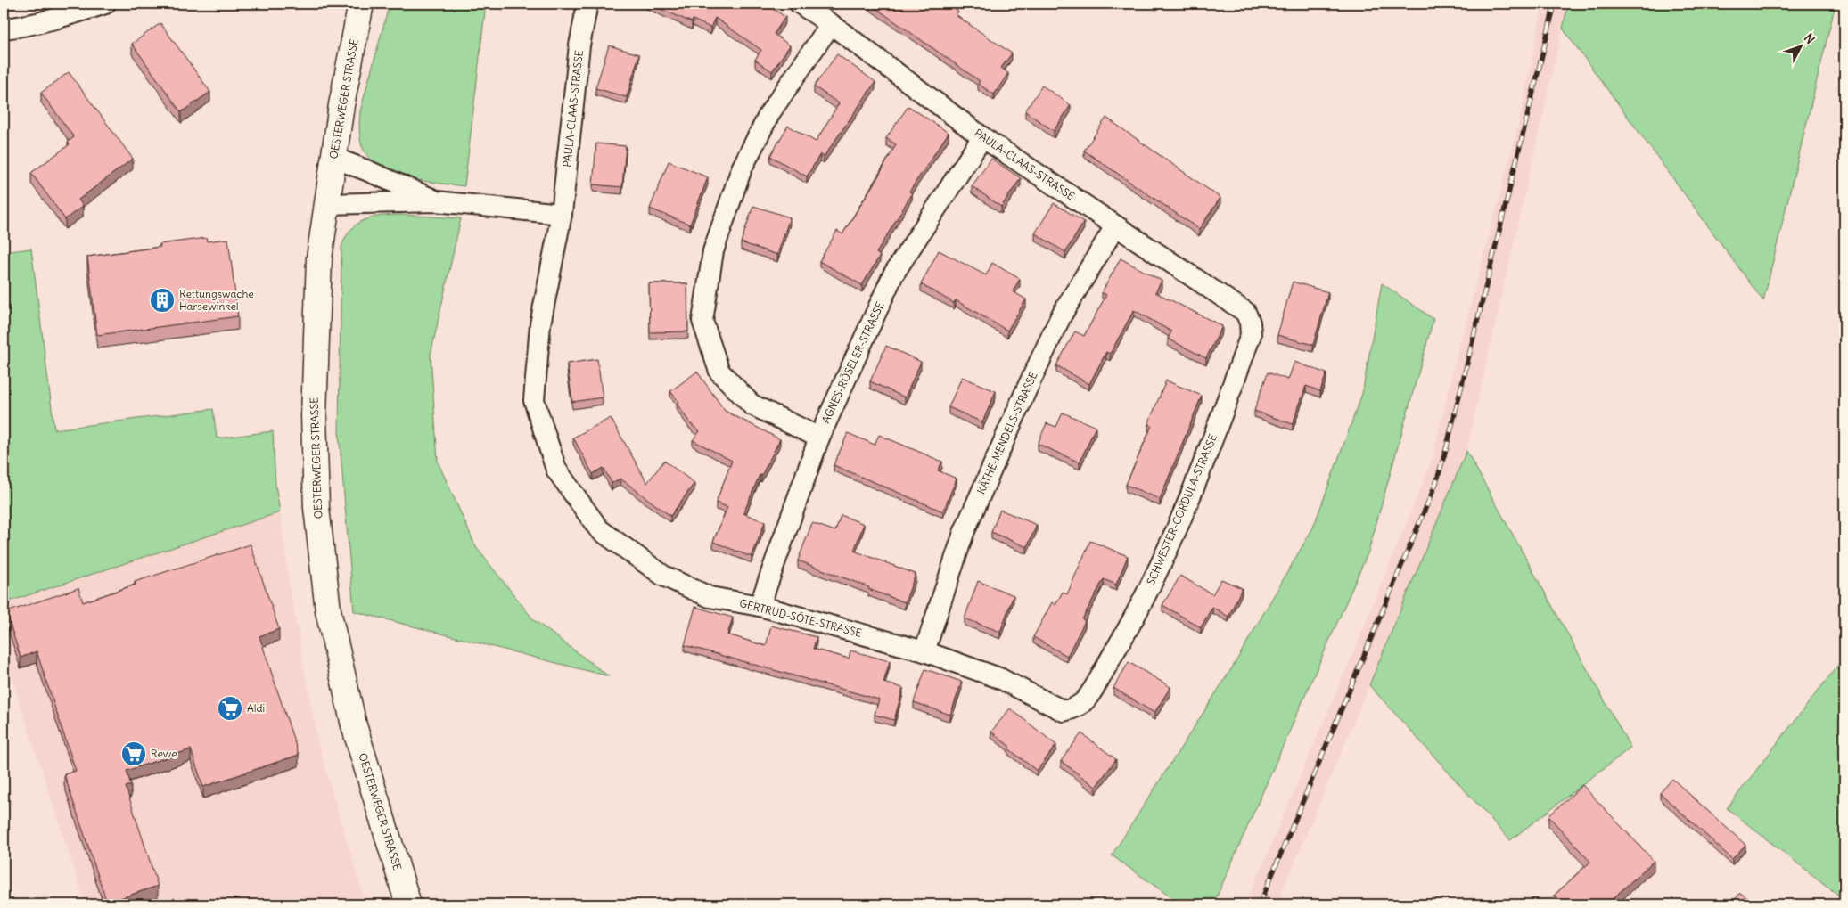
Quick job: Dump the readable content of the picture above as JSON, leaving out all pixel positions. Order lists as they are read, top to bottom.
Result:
{
  "streets": {
    "street": [
      "OESTERWEGER STRASSE",
      "PAULA-CLAAS-STRASSE",
      "AGNES-RÖSELER-STRASSE",
      "KÄTHE-MENDELS-STRASSE",
      "SCHWESTER-CORDULA-STRASSE",
      "GERTRUD-SÖTE-STRASSE"
    ]
  },
  "crossings": [
    ["PAULA-CLAAS-STRASSE", "AGNES-RÖSELER-STRASSE"],
    ["PAULA-CLAAS-STRASSE", "KÄTHE-MENDELS-STRASSE"],
    ["PAULA-CLAAS-STRASSE", "SCHWESTER-CORDULA-STRASSE"],
    ["PAULA-CLAAS-STRASSE", "GERTRUD-SÖTE-STRASSE"],
    ["AGNES-RÖSELER-STRASSE", "GERTRUD-SÖTE-STRASSE"],
    ["KÄTHE-MENDELS-STRASSE", "GERTRUD-SÖTE-STRASSE"],
    ["SCHWESTER-CORDULA-STRASSE", "GERTRUD-SÖTE-STRASSE"]
  ],
  "places": {
    "building": ["Rettungswache Harsewinkel"],
    "supermarket": ["Aldi", "Rewe"]
  },
  "north": "top right"
}
